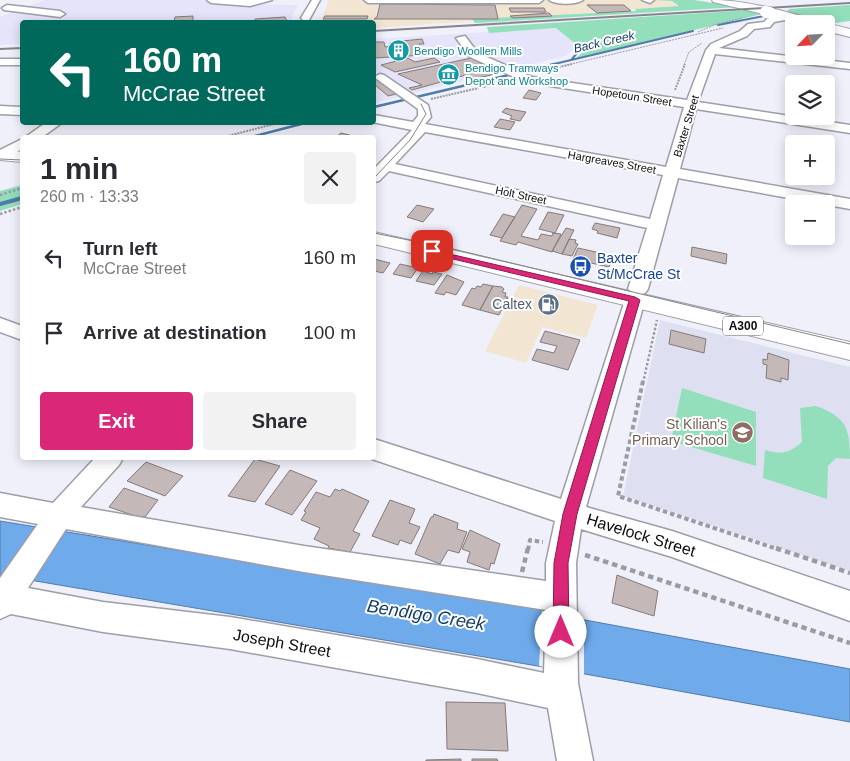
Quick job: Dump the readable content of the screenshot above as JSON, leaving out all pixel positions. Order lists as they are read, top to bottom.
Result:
{
  "streets": {
    "main road": ["A300"],
    "street": [
      "Hopetoun Street",
      "Baxter Street",
      "Hargreaves Street",
      "Holt Street",
      "Havelock Street",
      "Joseph Street"
    ]
  },
  "crossings": [
    ["Hopetoun Street", "Baxter Street"],
    ["Baxter Street", "Hargreaves Street"],
    ["Baxter Street", "Holt Street"],
    ["Baxter Street", "A300"],
    ["Baxter Street", "Havelock Street"],
    ["Baxter Street", "Joseph Street"]
  ],
  "water": ["Back Creek", "Bendigo Creek"],
  "places": {
    "building": ["Bendigo Woollen Mills"],
    "museum": ["Bendigo Tramways Depot and Workshop"],
    "bus stop": ["Baxter St/McCrae St"],
    "fuel station": ["Caltex"],
    "school or university": ["St Kilian's Primary School"]
  },
  "north": "bottom left",
  "page": {
    "map_buttons": ["+", "−"],
    "turn": ["160 m", "McCrae Street"],
    "heading": ["1 min", "260 m · 13:33"],
    "list": [
      {
        "name": "Turn left",
        "note": "McCrae Street",
        "value": "160 m"
      },
      {
        "name": "Arrive at destination",
        "value": "100 m"
      }
    ],
    "buttons": ["Exit", "Share"]
  }
}
